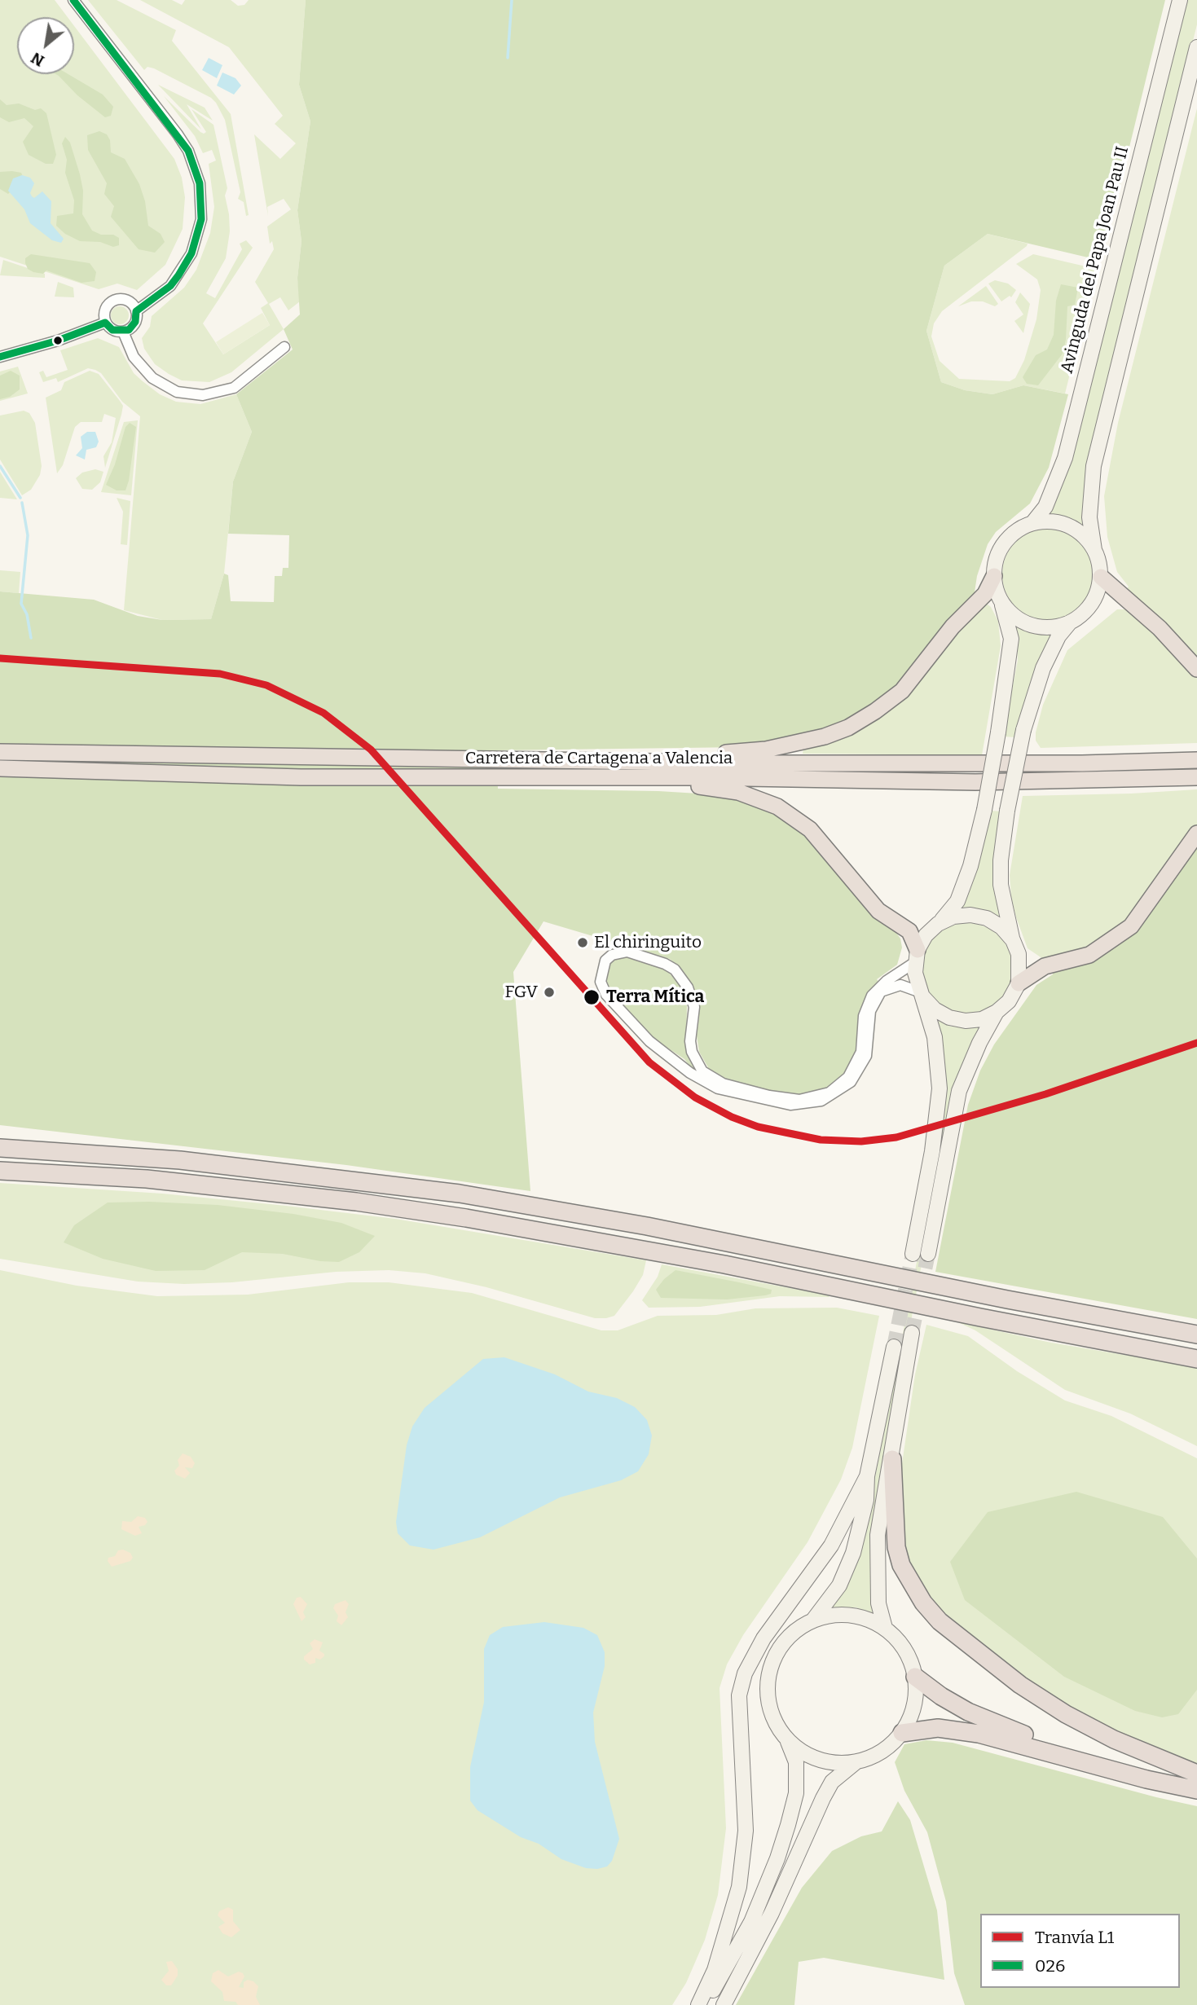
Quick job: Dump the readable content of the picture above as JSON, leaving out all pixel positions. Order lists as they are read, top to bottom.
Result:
{
  "streets": {
    "highway": ["Carretera de Cartagena a Valencia"],
    "main road": ["Avinguda del Papa Joan Pau II"]
  },
  "places": ["El chiringuito", "FGV", "Terra Mítica"],
  "lines": ["transit line 026", "tram line L1"],
  "legend": ["Tranvía L1", "026"],
  "north": "bottom left"
}
